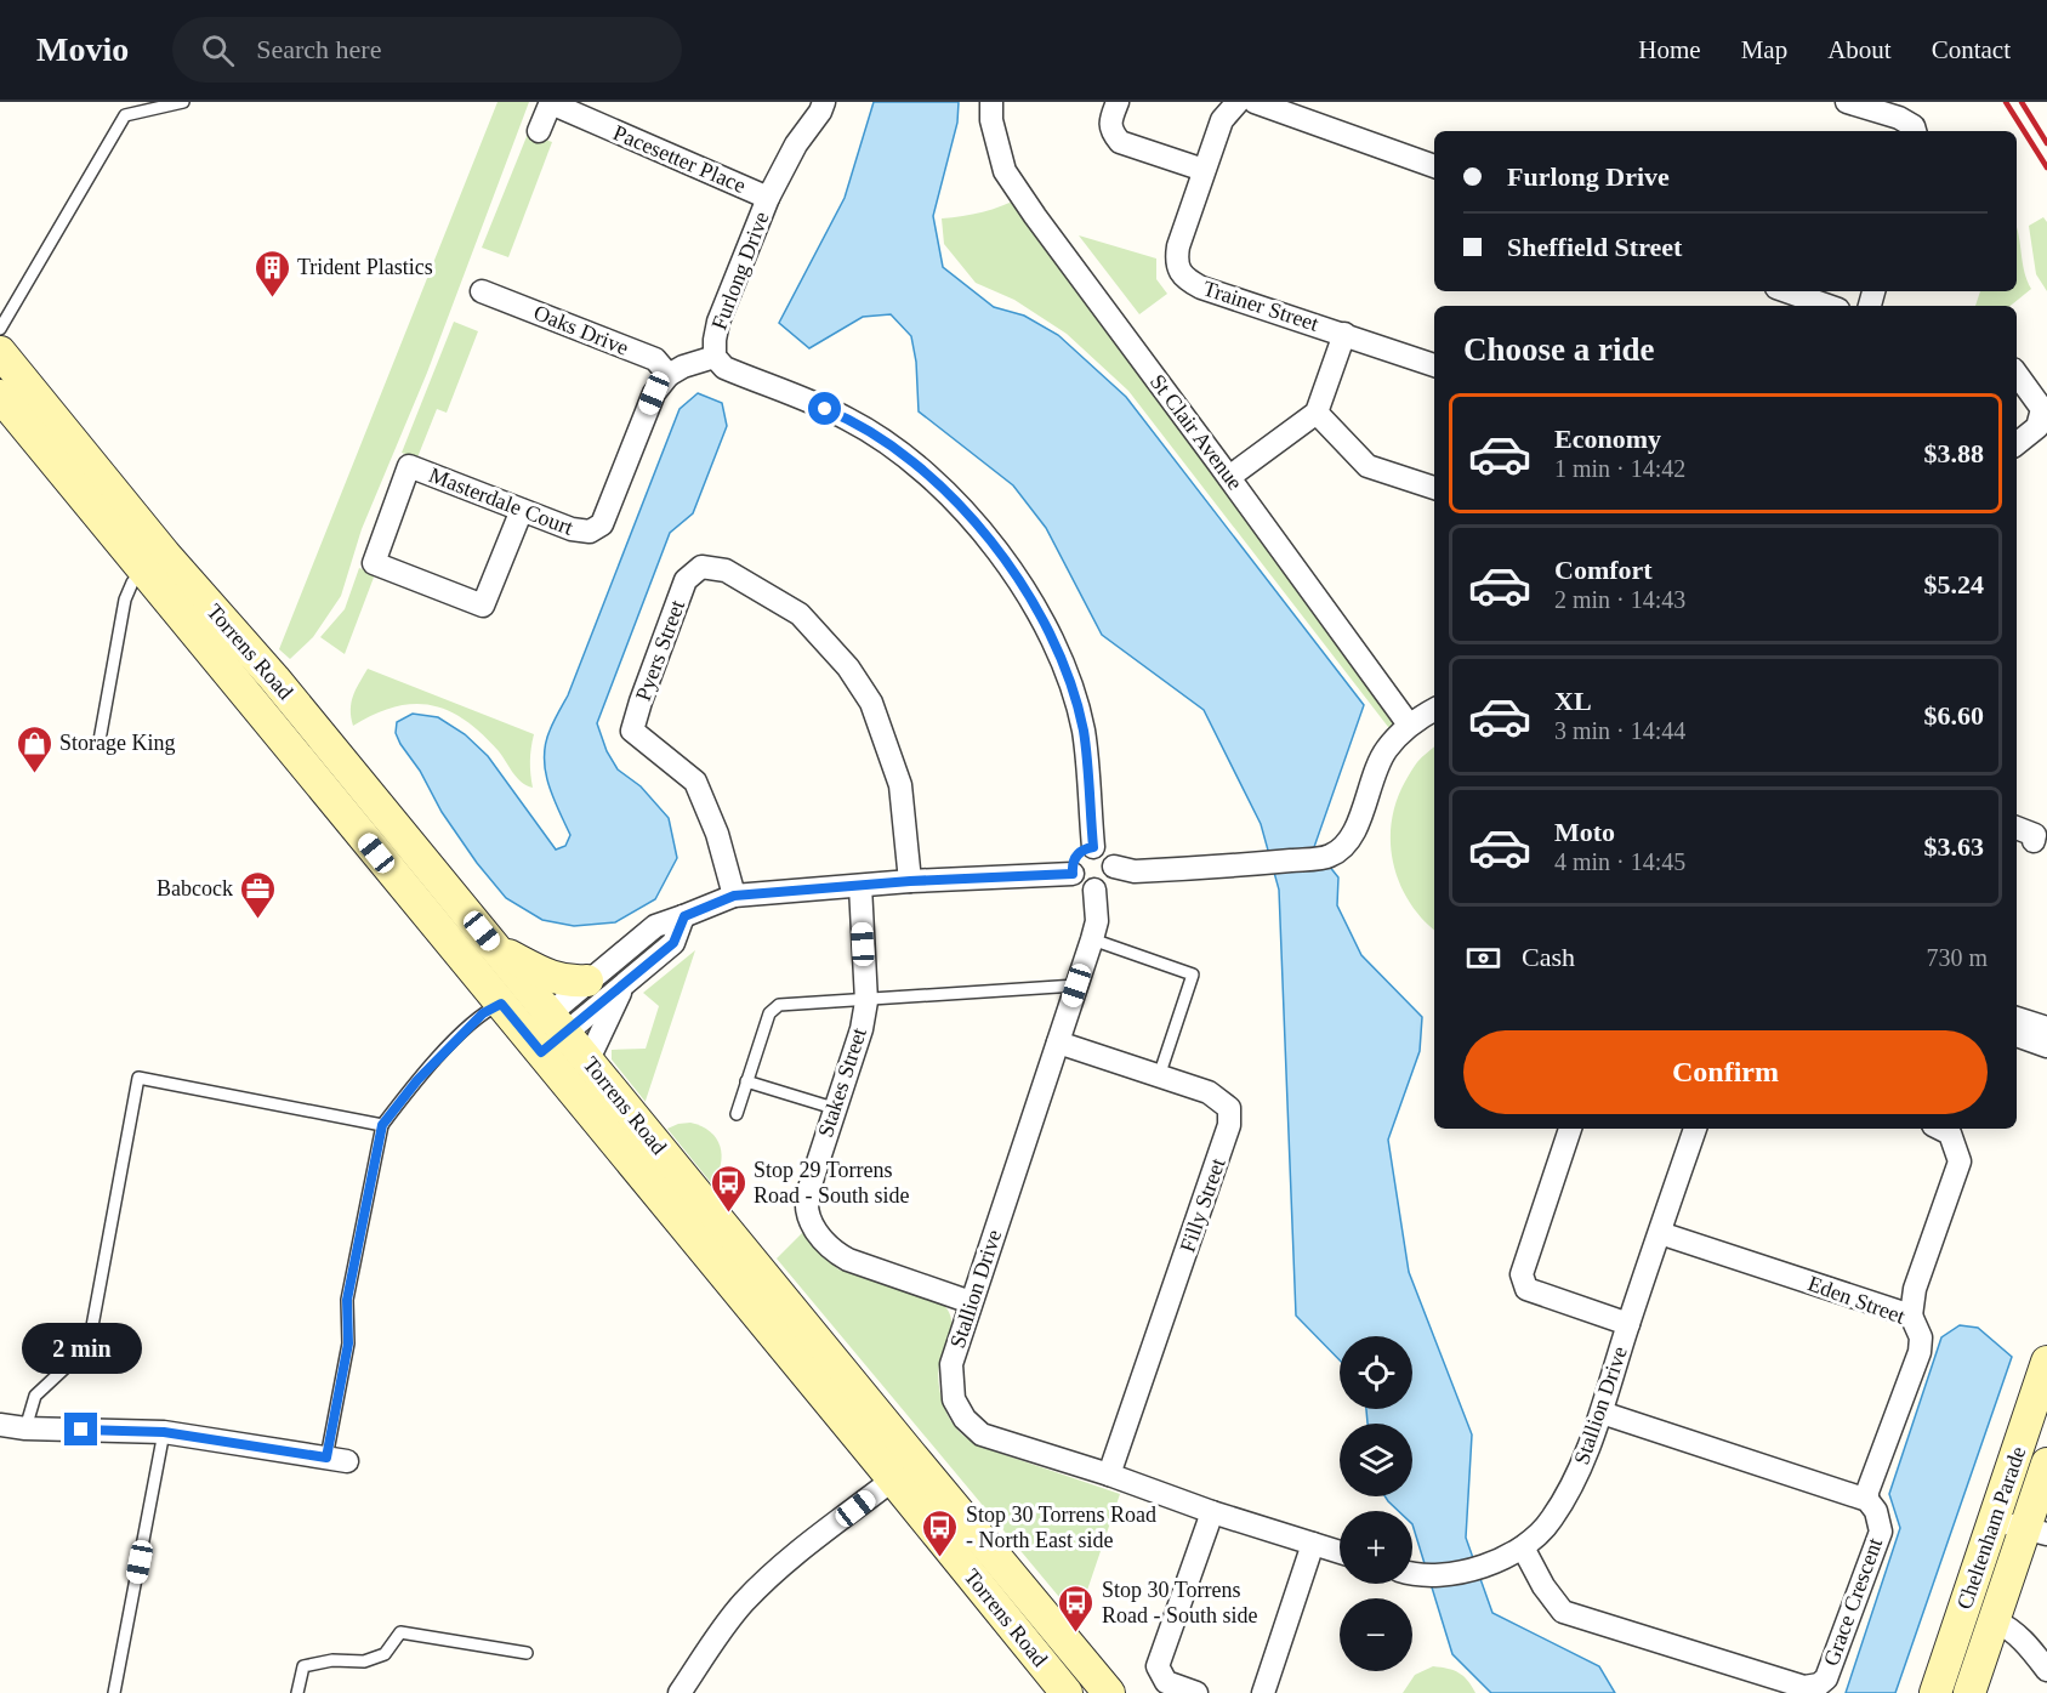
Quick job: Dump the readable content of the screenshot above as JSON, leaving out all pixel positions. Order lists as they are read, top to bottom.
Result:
{
  "streets": {
    "main road": ["Torrens Road", "Cheltenham Parade"],
    "street": [
      "Pacesetter Place",
      "Furlong Drive",
      "Trainer Street",
      "Oaks Drive",
      "St Clair Avenue",
      "Masterdale Court",
      "Pyers Street",
      "Stakes Street",
      "Filly Street",
      "Stallion Drive",
      "Eden Street",
      "Grace Crescent"
    ]
  },
  "crossings": [
    ["Pacesetter Place", "Furlong Drive"],
    ["Furlong Drive", "Stallion Drive"],
    ["Oaks Drive", "Masterdale Court"],
    ["Stakes Street", "Stallion Drive"],
    ["Filly Street", "Stallion Drive"],
    ["Stallion Drive", "Eden Street"],
    ["Stallion Drive", "Grace Crescent"],
    ["Eden Street", "Grace Crescent"]
  ],
  "places": {
    "building": ["Trident Plastics"],
    "shop": ["Storage King"],
    "office": ["Babcock"],
    "bus stop": ["Stop 29 Torrens Road - South side", "Stop 30 Torrens Road - North East side", "Stop 30 Torrens Road - South side"]
  },
  "page": {
    "header": "Movio",
    "search": "Search here",
    "nav": [
      "Home",
      "Map",
      "About",
      "Contact"
    ],
    "banner": ["Furlong Drive", "Sheffield Street"],
    "heading": "Choose a ride",
    "list": [
      {
        "name": "Economy",
        "note": "1 min · 14:42",
        "value": "$3.88"
      },
      {
        "name": "Comfort",
        "note": "2 min · 14:43",
        "value": "$5.24"
      },
      {
        "name": "XL",
        "note": "3 min · 14:44",
        "value": "$6.60"
      },
      {
        "name": "Moto",
        "note": "4 min · 14:45",
        "value": "$3.63"
      }
    ],
    "pay": ["Cash", "730 m"],
    "buttons": "Confirm",
    "bubble": "2 min",
    "map_buttons": ["+", "−"]
  }
}
